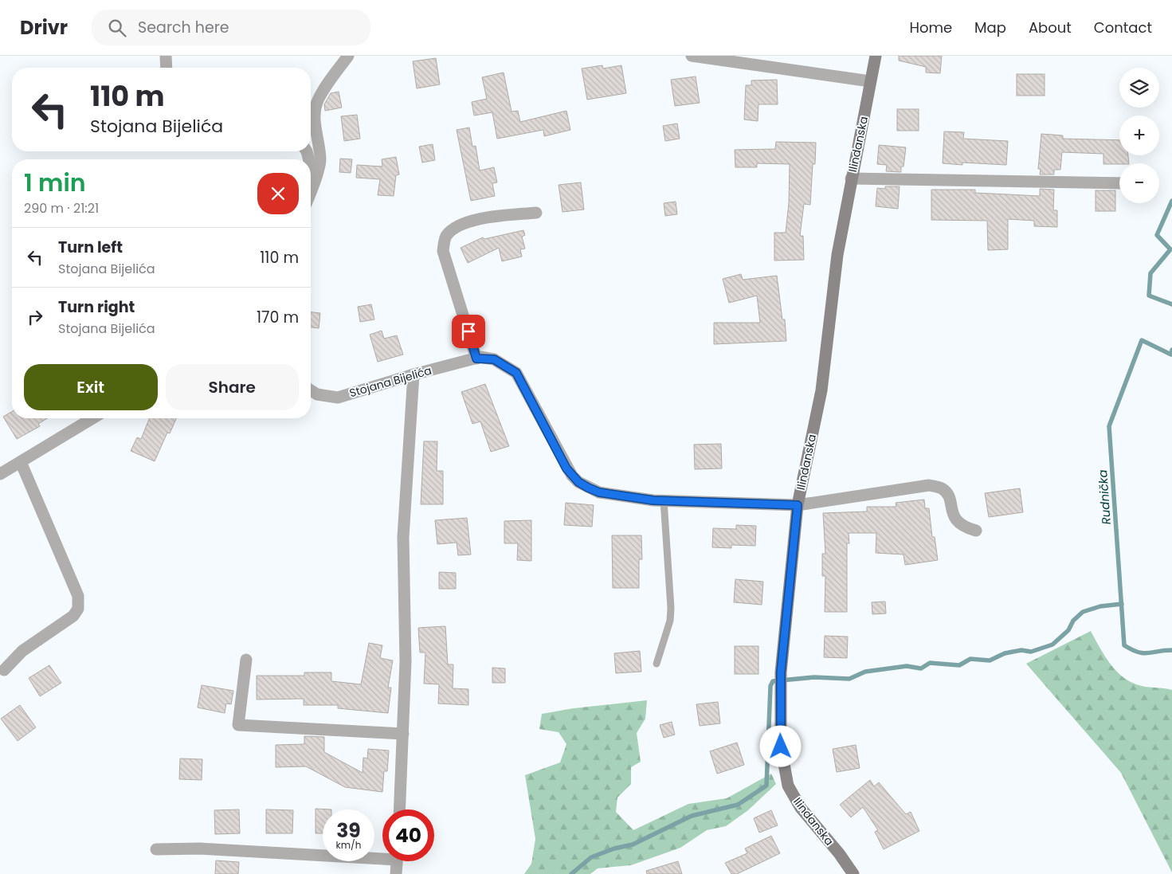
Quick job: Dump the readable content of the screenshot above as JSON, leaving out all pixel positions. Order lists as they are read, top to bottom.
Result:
{
  "streets": {
    "street": ["Ilindanska", "Stojana Bijelića"]
  },
  "crossings": [
    ["Ilindanska", "Stojana Bijelića"]
  ],
  "water": ["Rudnička"],
  "page": {
    "header": "Drivr",
    "search": "Search here",
    "nav": [
      "Home",
      "Map",
      "About",
      "Contact"
    ],
    "map_buttons": ["+", "−"],
    "turn": ["110 m", "Stojana Bijelića"],
    "heading": ["1 min", "290 m · 21:21"],
    "list": [
      {
        "name": "Turn left",
        "note": "Stojana Bijelića",
        "value": "110 m"
      },
      {
        "name": "Turn right",
        "note": "Stojana Bijelića",
        "value": "170 m"
      }
    ],
    "buttons": ["Exit", "Share"],
    "speed": "39 km/h",
    "limit": "40"
  }
}
